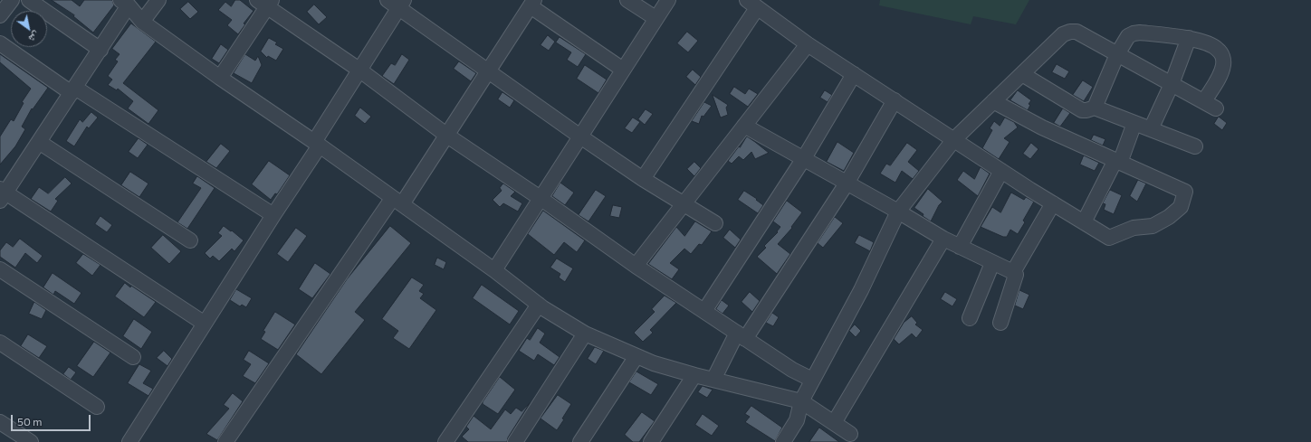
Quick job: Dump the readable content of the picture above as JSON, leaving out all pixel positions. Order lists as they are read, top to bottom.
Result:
{
  "scale_bar": "50 m",
  "north": "bottom right"
}
